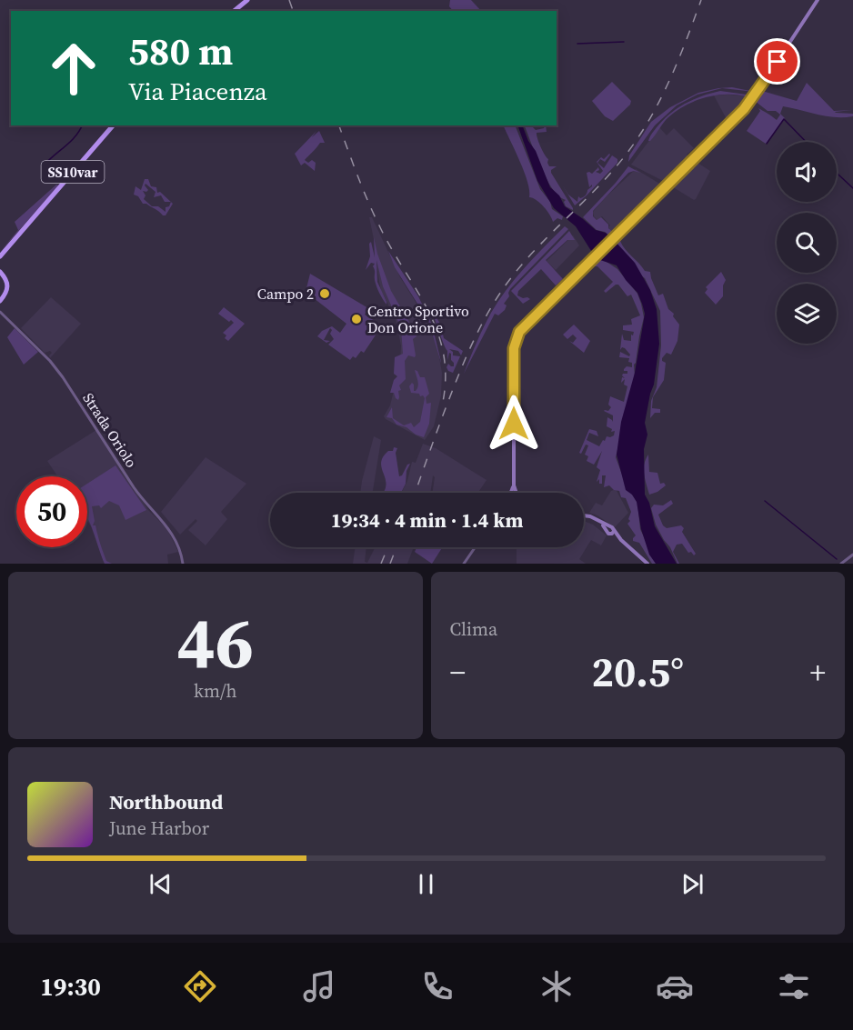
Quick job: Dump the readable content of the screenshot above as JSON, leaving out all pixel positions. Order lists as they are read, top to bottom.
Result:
{
  "streets": {
    "highway": ["SS10var"],
    "street": ["Strada Oriolo"]
  },
  "places": ["Campo 2", "Centro Sportivo Don Orione"],
  "page": {
    "turn": ["580 m", "Via Piacenza"],
    "limit": "50",
    "trip": "19:34 · 4 min · 1.4 km",
    "tile": [
      ["46", "km/h"],
      "Clima"
    ],
    "heat": ["−", "20.5°", "+"],
    "song": ["Northbound", "June Harbor"],
    "tabs": "19:30"
  }
}
